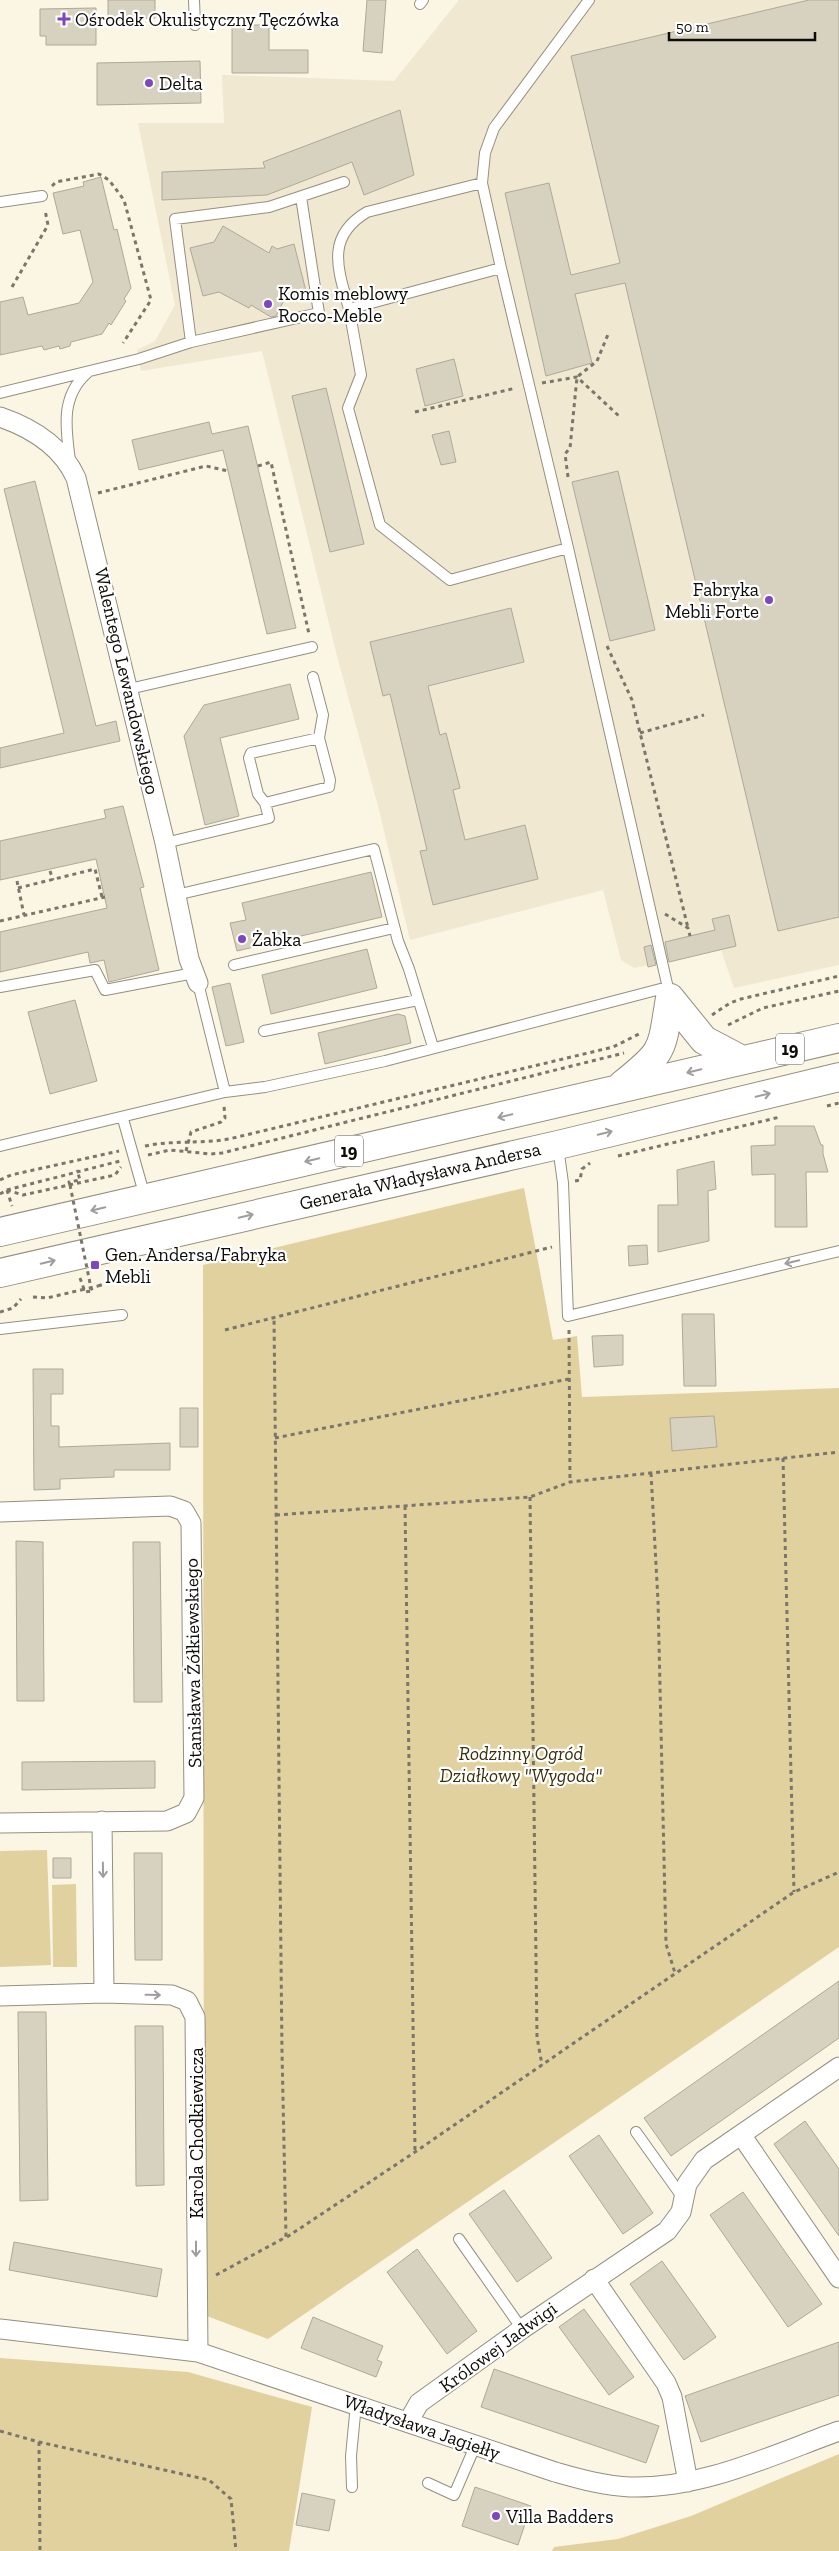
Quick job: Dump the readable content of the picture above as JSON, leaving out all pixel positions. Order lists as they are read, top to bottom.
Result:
{
  "streets": {
    "highway": ["19", "Generała Władysława Andersa"],
    "street": [
      "Walentego Lewandowskiego",
      "Stanisława Żółkiewskiego",
      "Karola Chodkiewicza",
      "Królowej Jadwigi",
      "Władysława Jagiełły"
    ]
  },
  "crossings": [
    ["Karola Chodkiewicza", "Władysława Jagiełły"],
    ["Królowej Jadwigi", "Władysława Jagiełły"]
  ],
  "one_way": ["Karola Chodkiewicza"],
  "parks": ["Rodzinny Ogród Działkowy \"Wygoda\""],
  "places": {
    "health": ["Ośrodek Okulistyczny Tęczówka"],
    "other": [
      "Delta",
      "Komis meblowy Rocco-Meble",
      "Fabryka Mebli Forte",
      "Żabka",
      "Villa Badders"
    ],
    "transit": ["Gen. Andersa/Fabryka Mebli"]
  },
  "scale_bar": "50 m"
}
